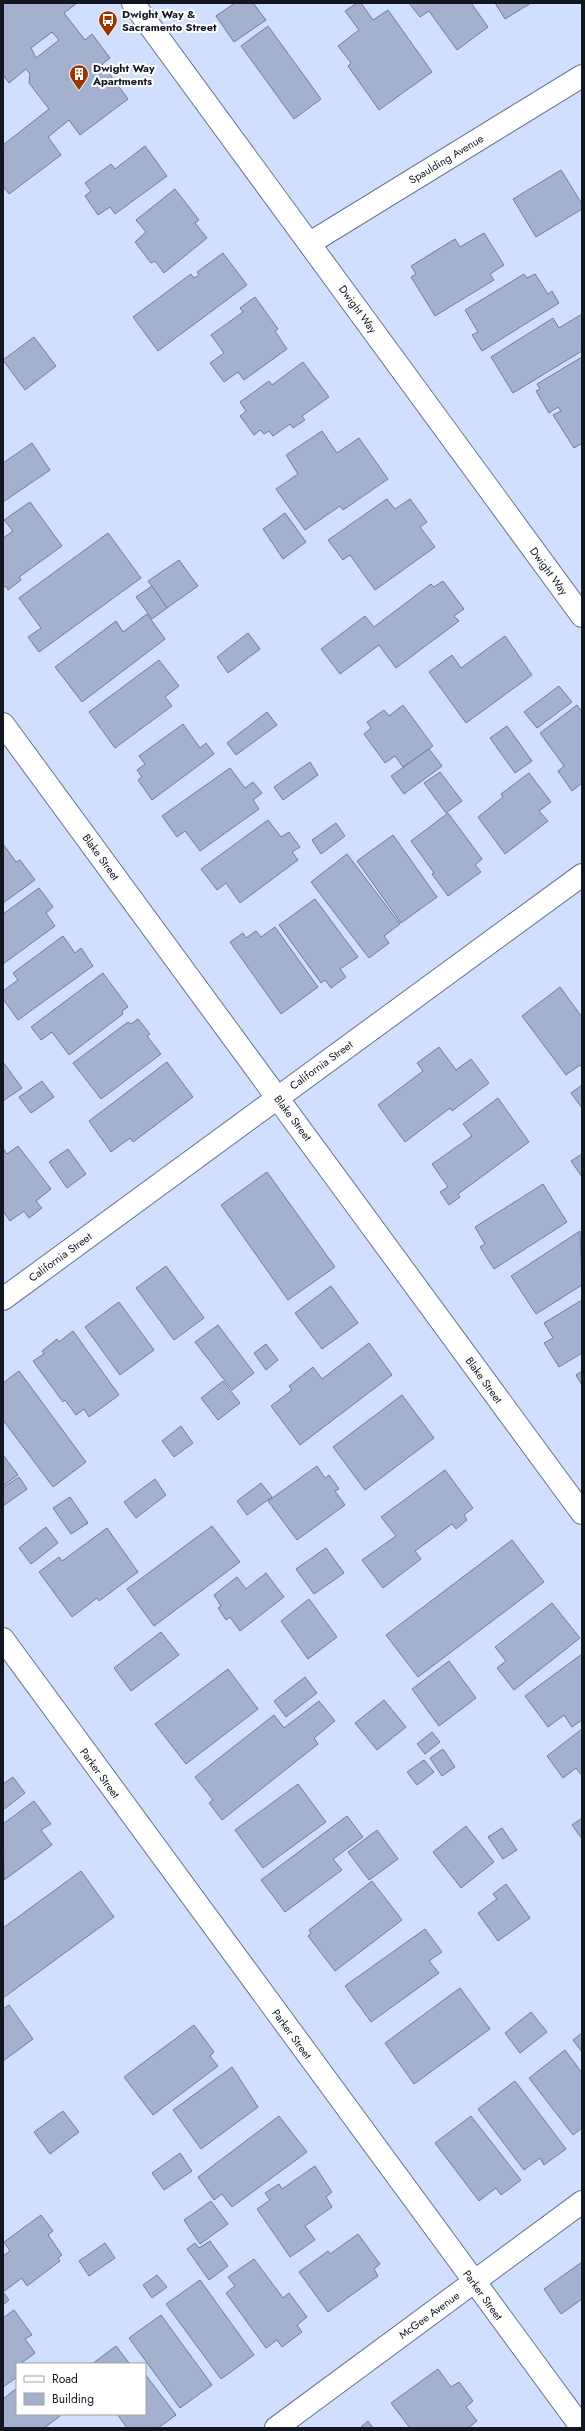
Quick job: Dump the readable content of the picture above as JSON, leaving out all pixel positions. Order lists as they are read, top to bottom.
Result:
{
  "streets": {
    "street": [
      "Spaulding Avenue",
      "Dwight Way",
      "Blake Street",
      "California Street",
      "Parker Street",
      "McGee Avenue"
    ]
  },
  "crossings": [
    ["Spaulding Avenue", "Dwight Way"],
    ["Blake Street", "California Street"],
    ["Parker Street", "McGee Avenue"]
  ],
  "places": {
    "bus stop": ["Dwight Way & Sacramento Street"],
    "building": ["Dwight Way Apartments"]
  },
  "legend": ["Road", "Building"]
}
